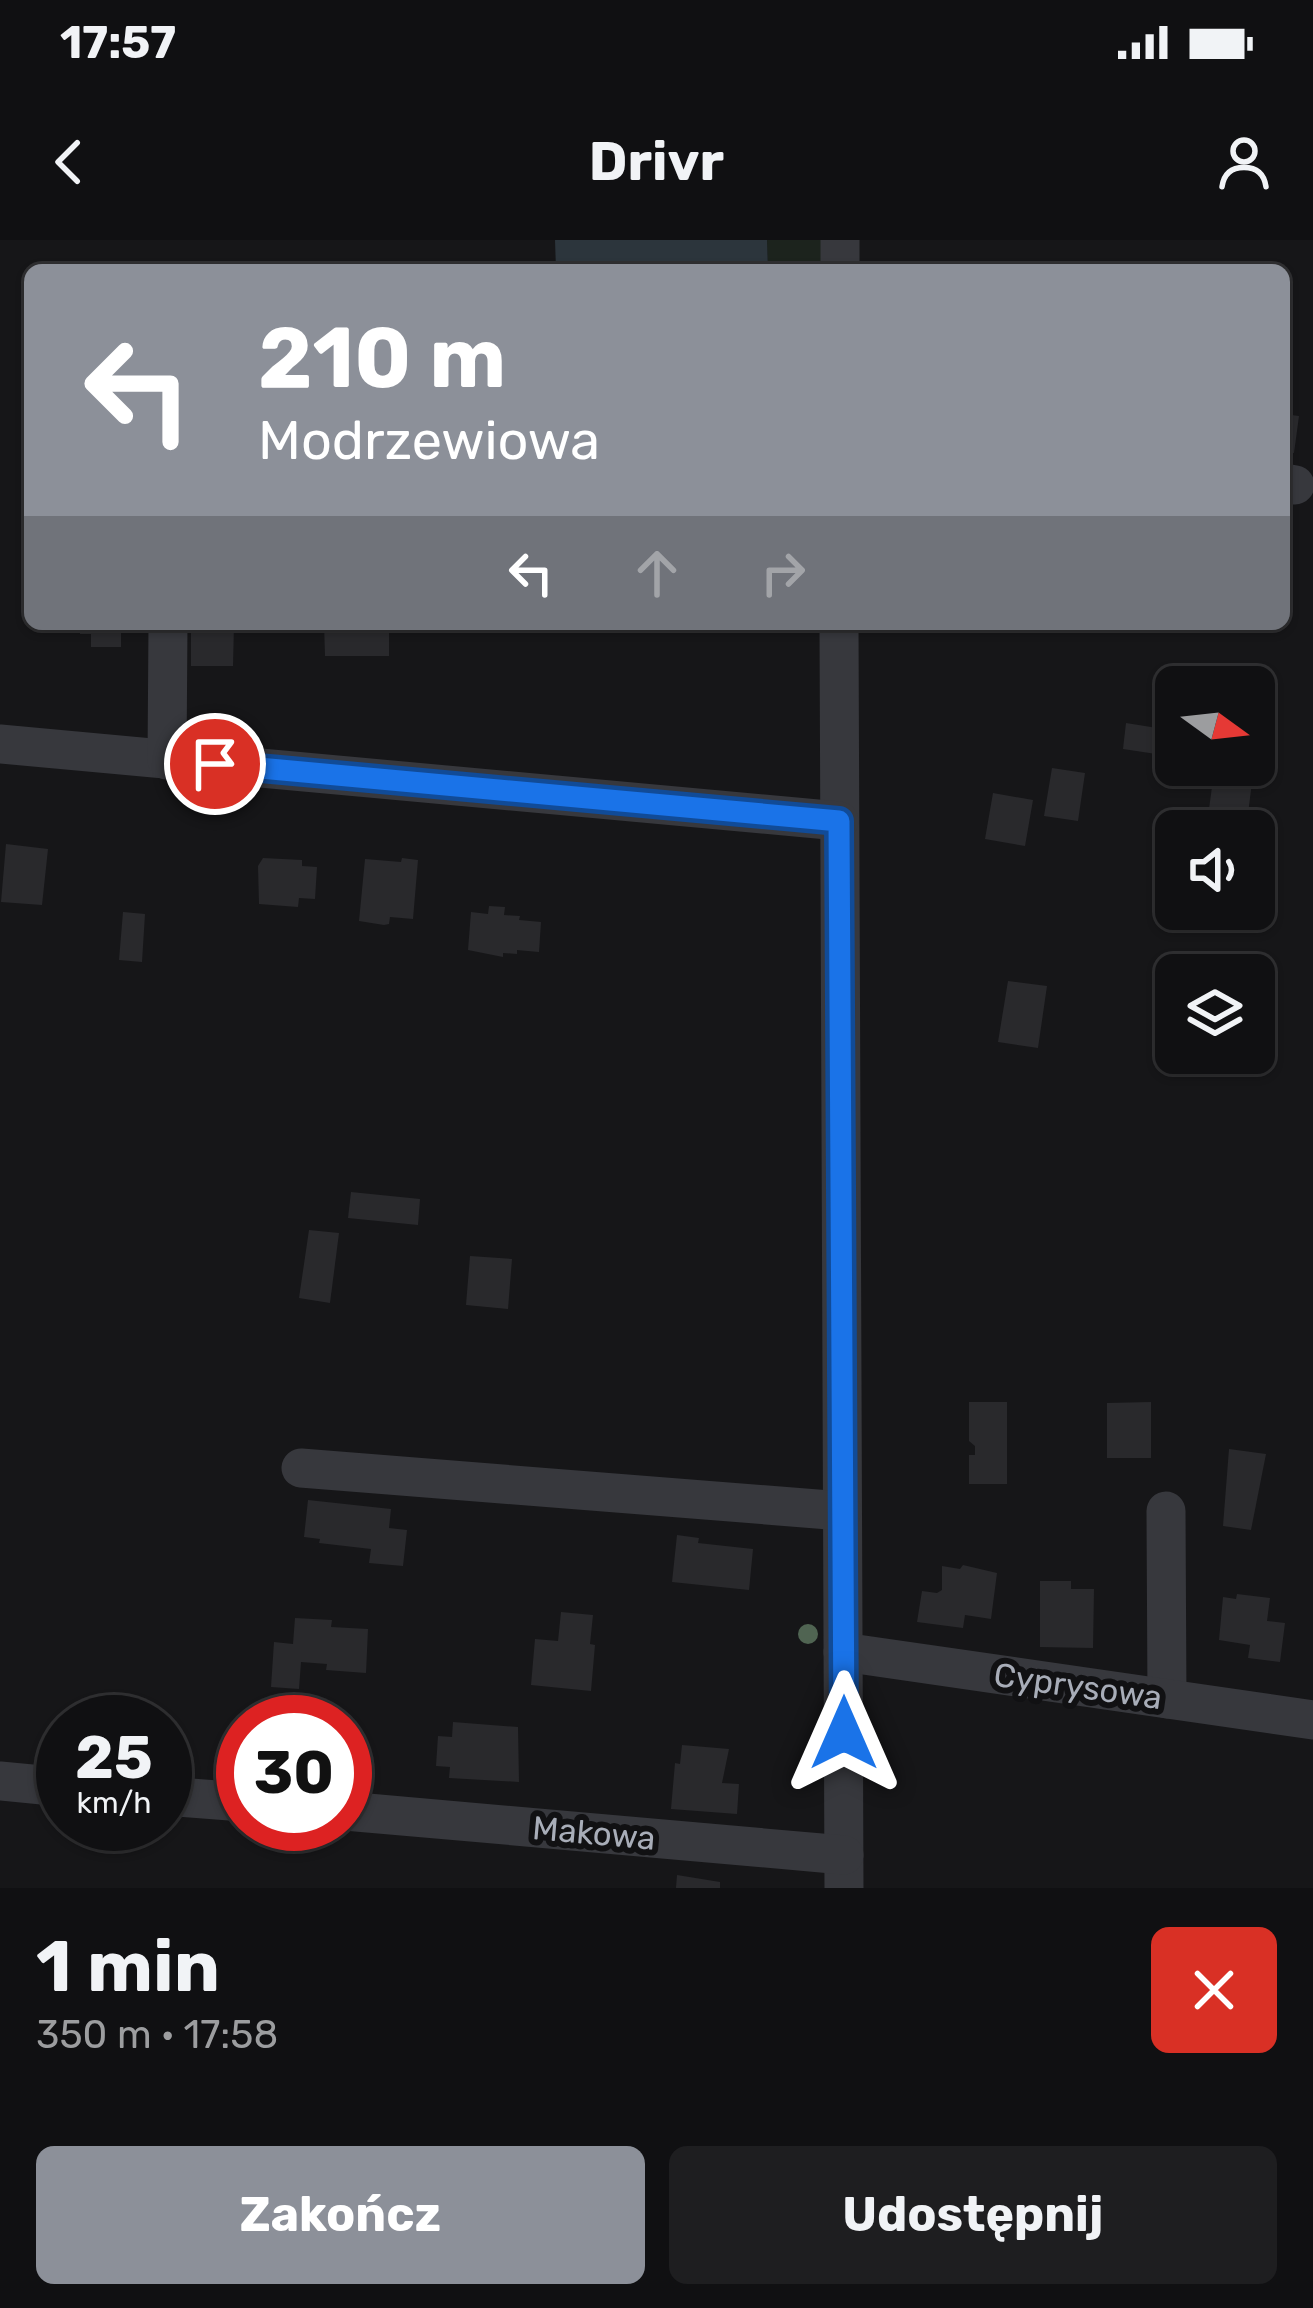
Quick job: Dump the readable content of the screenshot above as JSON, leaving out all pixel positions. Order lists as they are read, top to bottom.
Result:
{
  "streets": {
    "street": ["Cyprysowa", "Makowa"]
  },
  "north": "right",
  "page": {
    "status": "17:57",
    "header": "Drivr",
    "turn": ["210 m", "Modrzewiowa"],
    "speed": "25 km/h",
    "limit": "30",
    "heading": ["1 min", "350 m · 17:58"],
    "buttons": ["Zakończ", "Udostępnij"]
  }
}
